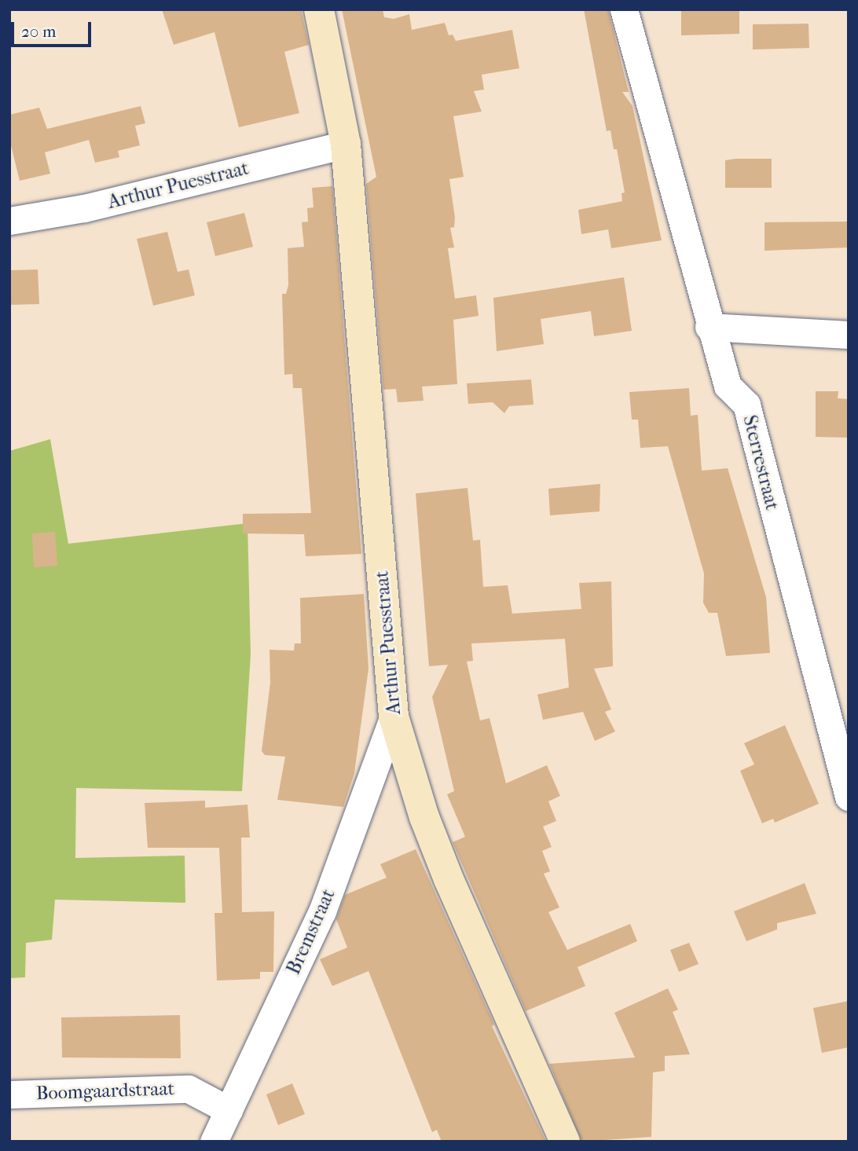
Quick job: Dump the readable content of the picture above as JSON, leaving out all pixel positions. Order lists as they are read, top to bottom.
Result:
{
  "streets": {
    "street": [
      "Arthur Puesstraat",
      "Sterrestraat",
      "Bremstraat",
      "Boomgaardstraat"
    ]
  },
  "crossings": [
    ["Arthur Puesstraat", "Bremstraat"],
    ["Bremstraat", "Boomgaardstraat"]
  ],
  "scale_bar": "20 m"
}
